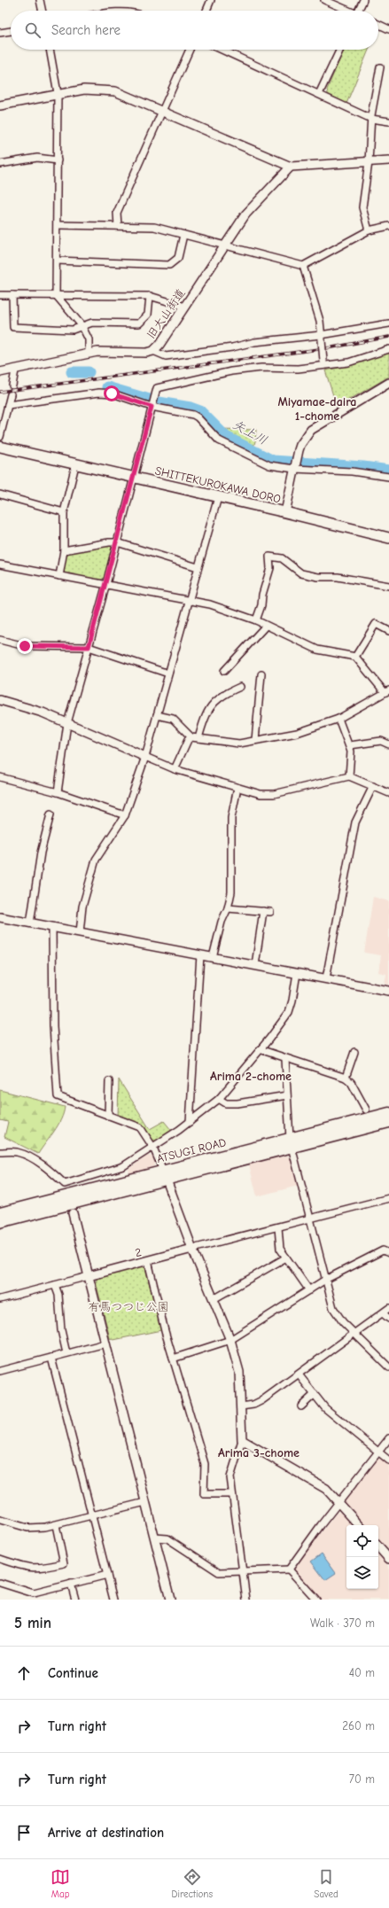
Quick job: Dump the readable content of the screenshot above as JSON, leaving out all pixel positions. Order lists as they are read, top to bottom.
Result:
{
  "streets": {
    "highway": ["ATSUGI ROAD"],
    "main road": ["SHITTEKUROKAWA DORO"],
    "street": ["旧大山街道", "2"]
  },
  "districts": ["Miyamae-daira 1-chome", "Arima 2-chome", "Arima 3-chome"],
  "water": ["矢上川"],
  "parks": ["有馬つつじ公園"],
  "page": {
    "search": "Search here",
    "heading": ["5 min", "Walk · 370 m"],
    "list": [
      ["Continue", "40 m"],
      ["Turn right", "260 m"],
      ["Turn right", "70 m"],
      "Arrive at destination"
    ],
    "nav": ["Map", "Directions", "Saved"]
  }
}
